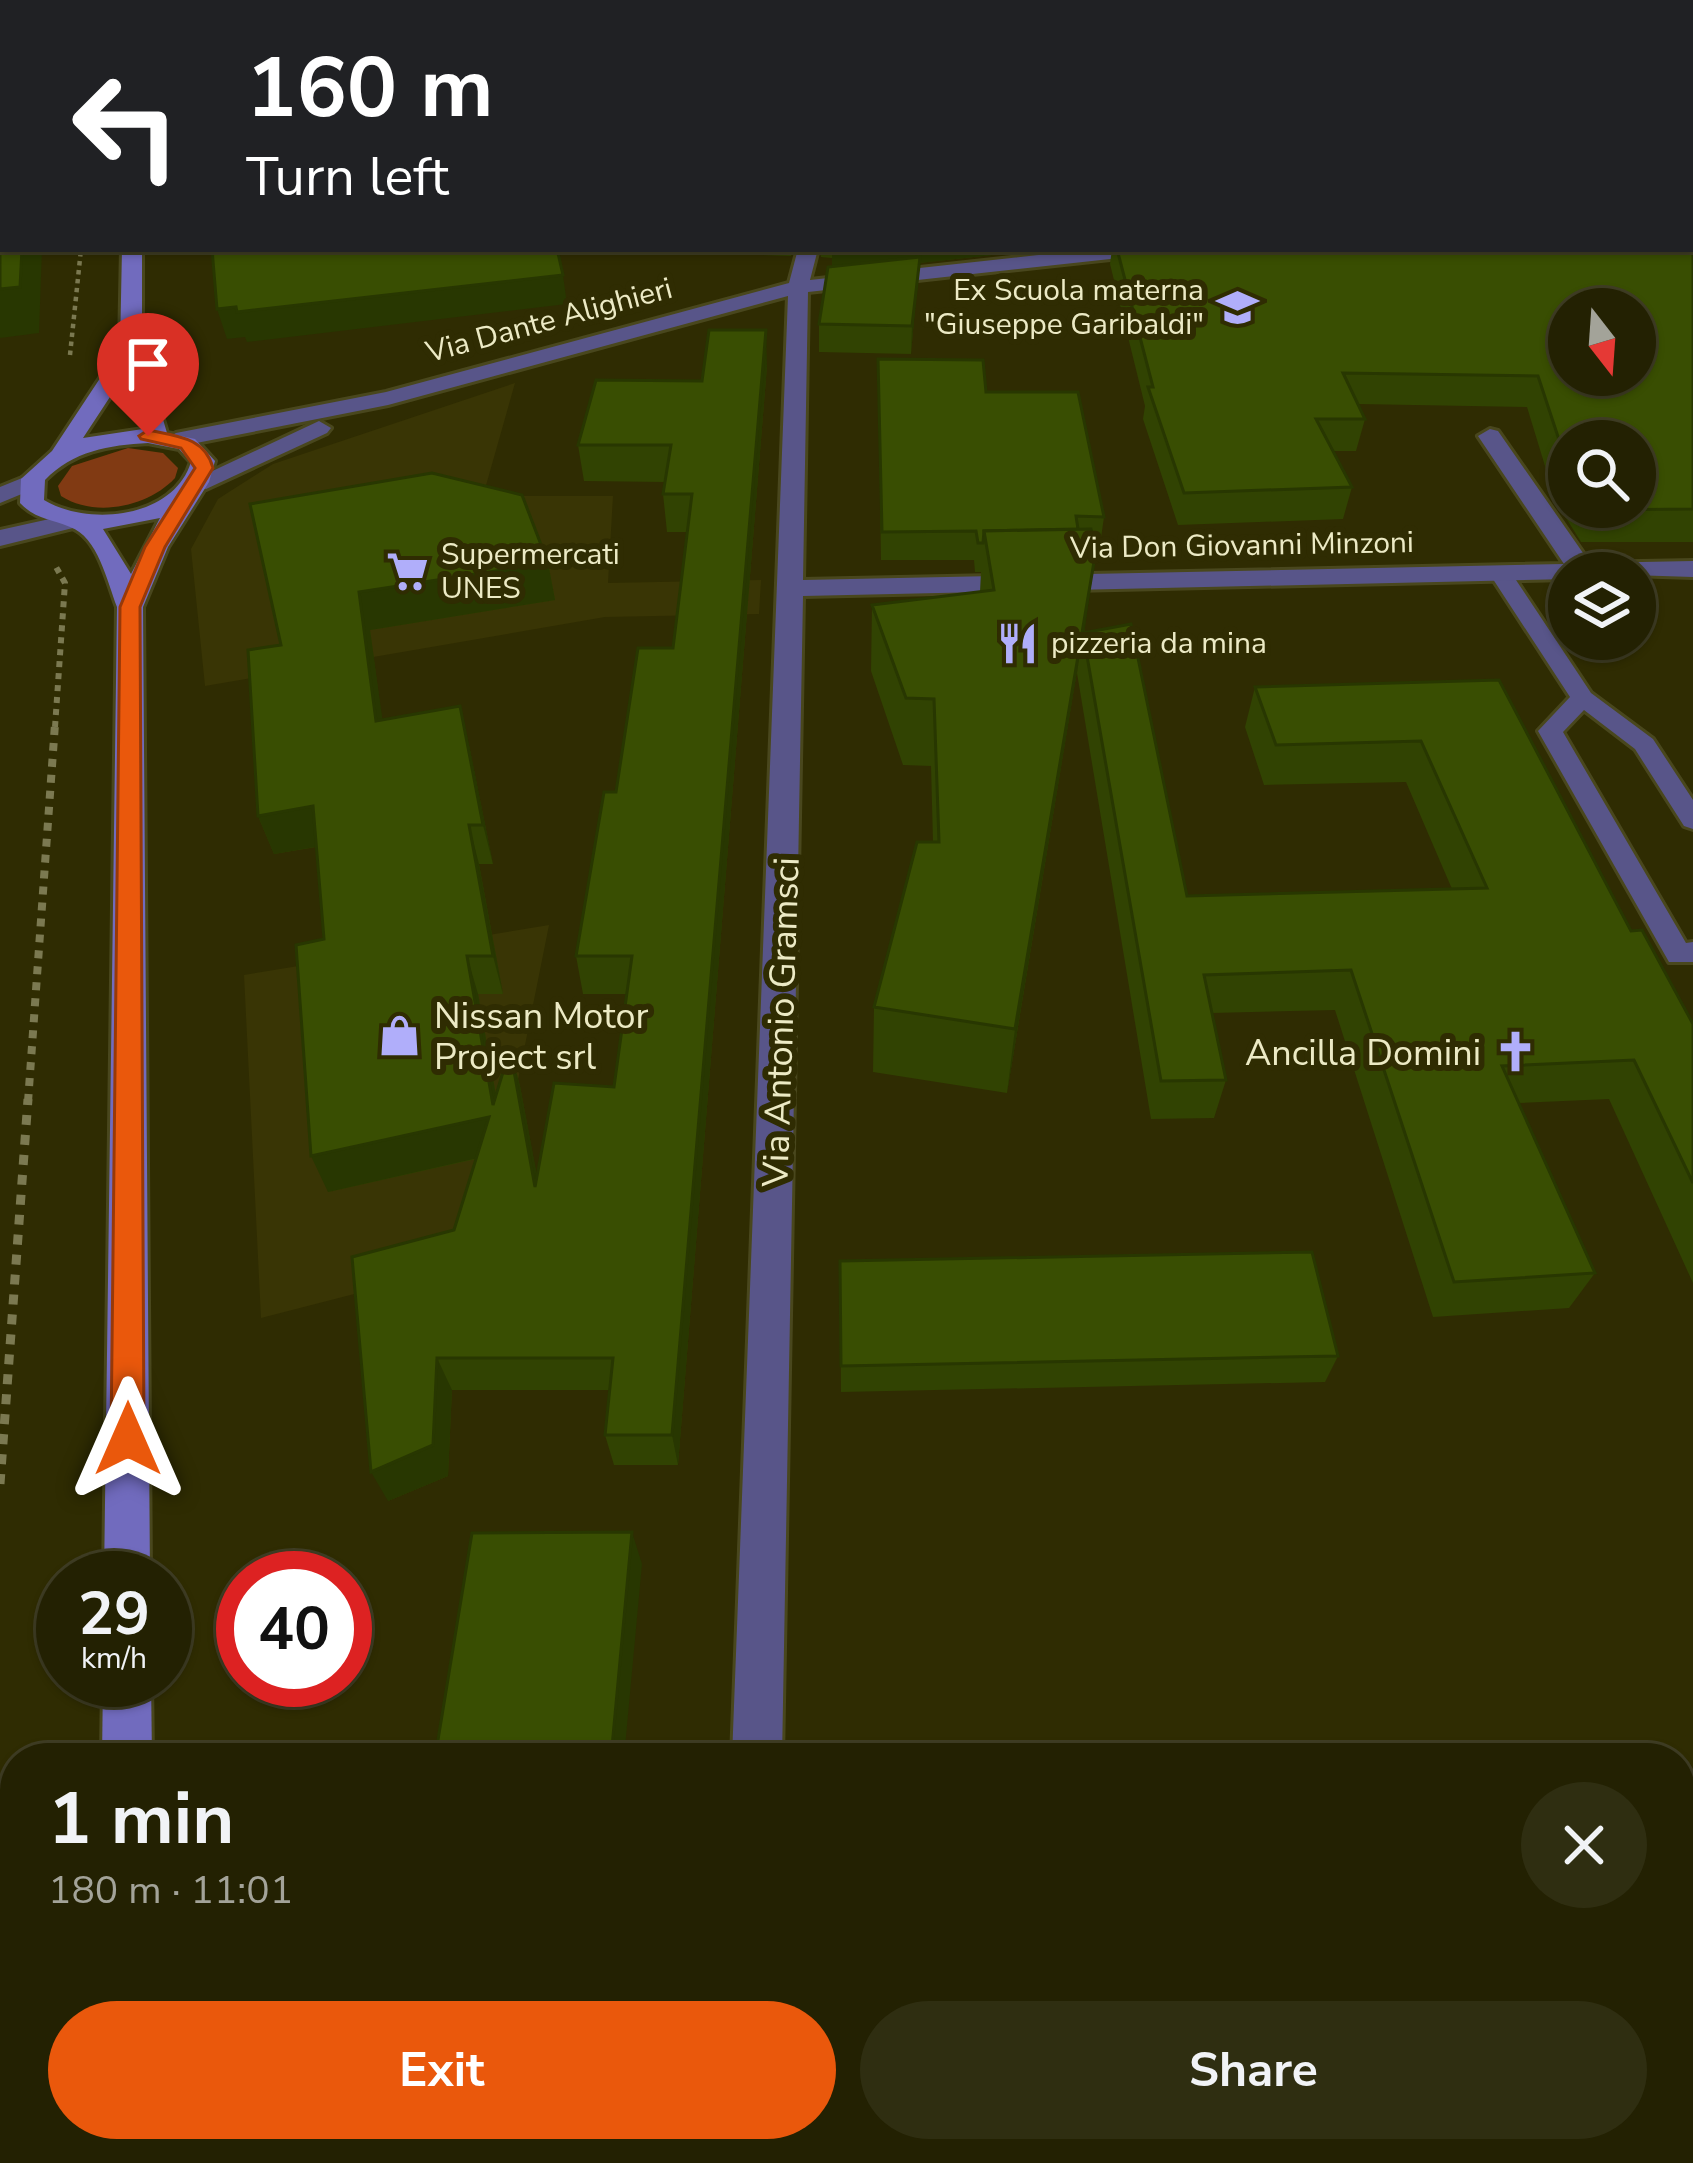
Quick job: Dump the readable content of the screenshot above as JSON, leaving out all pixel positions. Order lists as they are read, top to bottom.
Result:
{
  "streets": {
    "street": ["Via Dante Alighieri", "Via Don Giovanni Minzoni", "Via Antonio Gramsci"]
  },
  "crossings": [
    ["Via Dante Alighieri", "Via Antonio Gramsci"],
    ["Via Don Giovanni Minzoni", "Via Antonio Gramsci"]
  ],
  "places": {
    "school or university": ["Ex Scuola materna \"Giuseppe Garibaldi\""],
    "supermarket": ["Supermercati UNES"],
    "restaurant": ["pizzeria da mina"],
    "shop": ["Nissan Motor Project srl"],
    "church": ["Ancilla Domini"]
  },
  "north": "bottom",
  "page": {
    "turn": ["160 m", "Turn left"],
    "speed": "29 km/h",
    "limit": "40",
    "heading": ["1 min", "180 m · 11:01"],
    "buttons": ["Exit", "Share"]
  }
}
